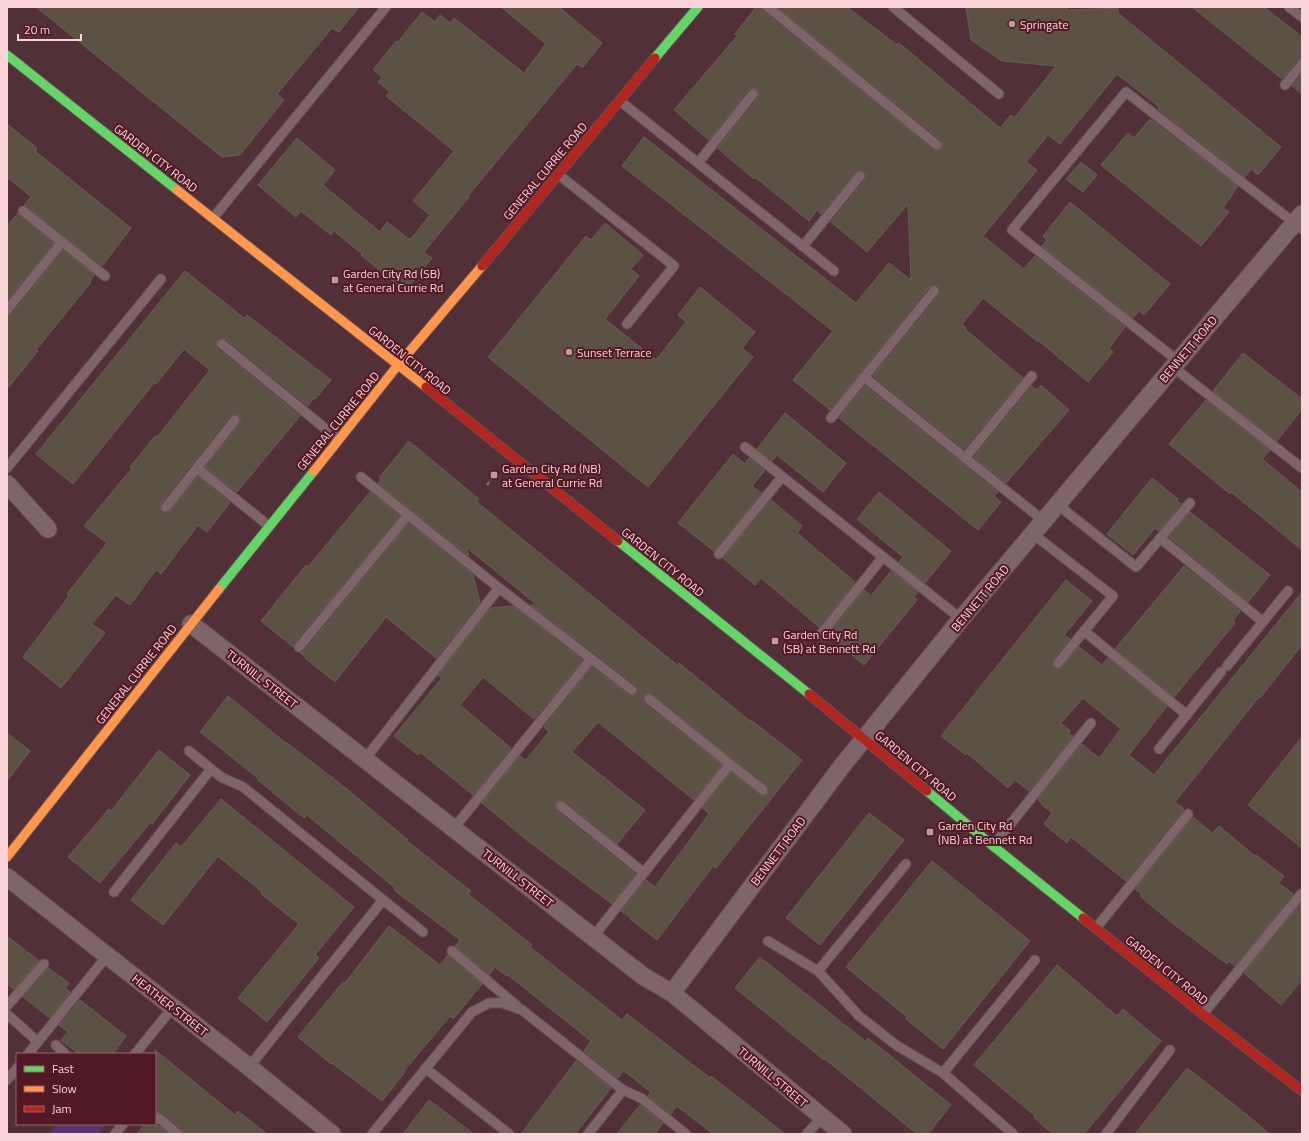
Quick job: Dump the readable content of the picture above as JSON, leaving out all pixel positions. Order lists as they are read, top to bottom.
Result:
{
  "streets": {
    "street": [
      "GARDEN CITY ROAD",
      "GENERAL CURRIE ROAD",
      "BENNETT ROAD",
      "TURNILL STREET",
      "HEATHER STREET"
    ]
  },
  "crossings": [
    ["GARDEN CITY ROAD", "GENERAL CURRIE ROAD"],
    ["GARDEN CITY ROAD", "BENNETT ROAD"],
    ["GENERAL CURRIE ROAD", "TURNILL STREET"],
    ["BENNETT ROAD", "TURNILL STREET"]
  ],
  "places": {
    "other": ["Springate", "Sunset Terrace"],
    "transit": [
      "Garden City Rd (SB) at General Currie Rd",
      "Garden City Rd (NB) at General Currie Rd",
      "Garden City Rd (SB) at Bennett Rd",
      "Garden City Rd (NB) at Bennett Rd"
    ]
  },
  "legend": ["Fast", "Slow", "Jam"],
  "scale_bar": "20 m"
}
